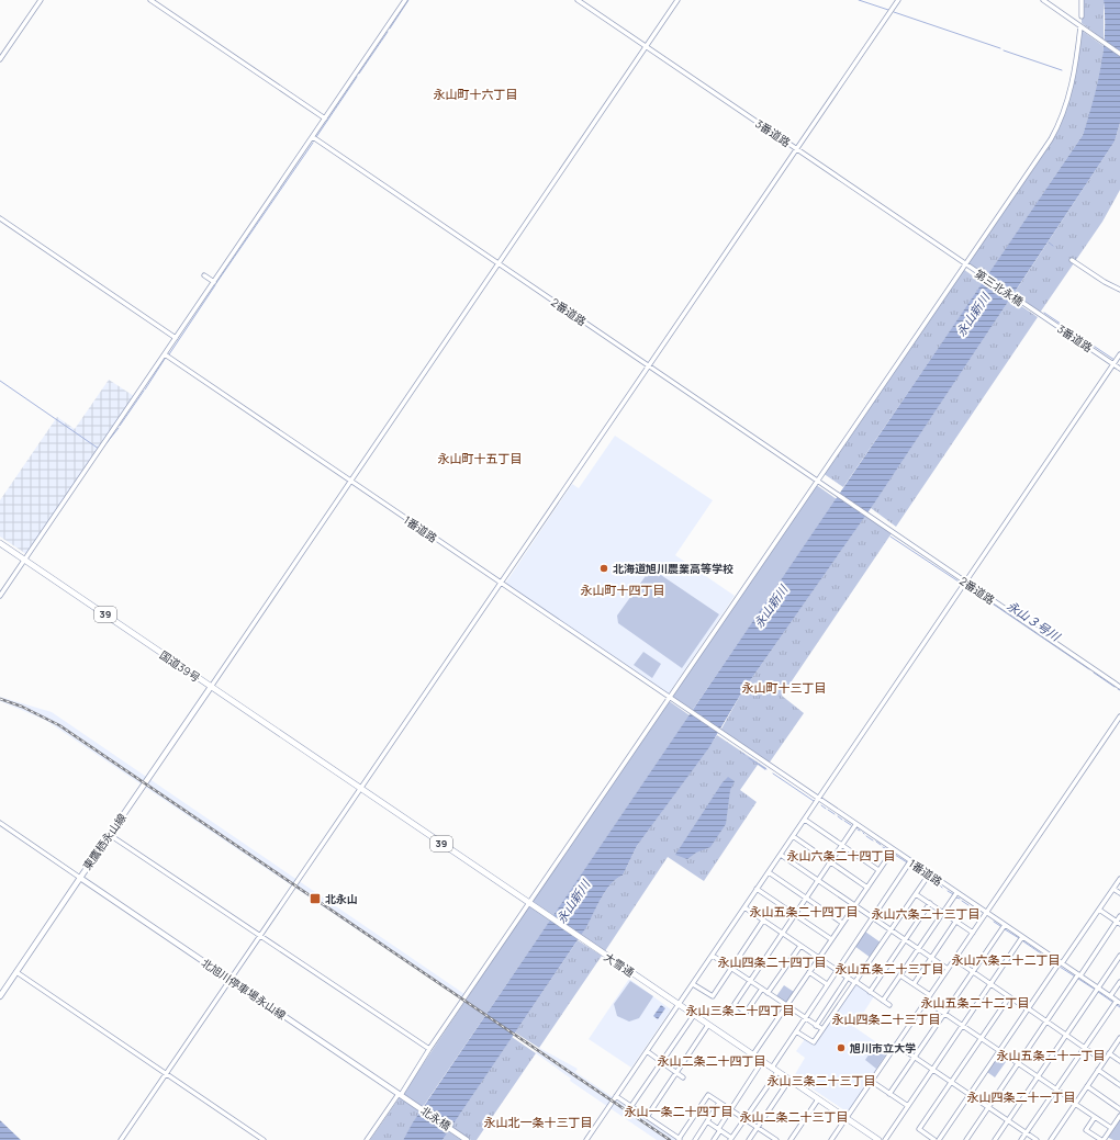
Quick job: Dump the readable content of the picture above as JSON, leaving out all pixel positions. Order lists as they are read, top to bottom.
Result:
{
  "streets": {
    "highway": ["39", "国道39号", "大雪通"],
    "main road": ["東鷹栖永山線", "北旭川停車場永山線", "北永橋"],
    "street": [
      "3番道路",
      "第三北永橋",
      "2番道路",
      "1番道路"
    ]
  },
  "crossings": [
    ["3番道路", "第三北永橋"],
    ["国道39号", "東鷹栖永山線"],
    ["国道39号", "大雪通"],
    ["東鷹栖永山線", "北旭川停車場永山線"],
    ["北旭川停車場永山線", "北永橋"]
  ],
  "districts": [
    "永山町十六丁目",
    "永山町十五丁目",
    "永山町十四丁目",
    "永山町十三丁目",
    "永山六条二十四丁目",
    "永山五条二十四丁目",
    "永山六条二十三丁目",
    "永山六条二十二丁目",
    "永山四条二十四丁目",
    "永山五条二十三丁目",
    "永山五条二十二丁目",
    "永山三条二十四丁目",
    "永山四条二十三丁目",
    "永山五条二十一丁目",
    "永山二条二十四丁目",
    "永山三条二十三丁目",
    "永山四条二十一丁目",
    "永山一条二十四丁目",
    "永山二条二十三丁目",
    "永山北一条十三丁目"
  ],
  "water": ["永山新川", "永山３号川"],
  "places": {
    "other": ["北海道旭川農業高等学校", "旭川市立大学"],
    "transit": ["北永山"]
  }
}
